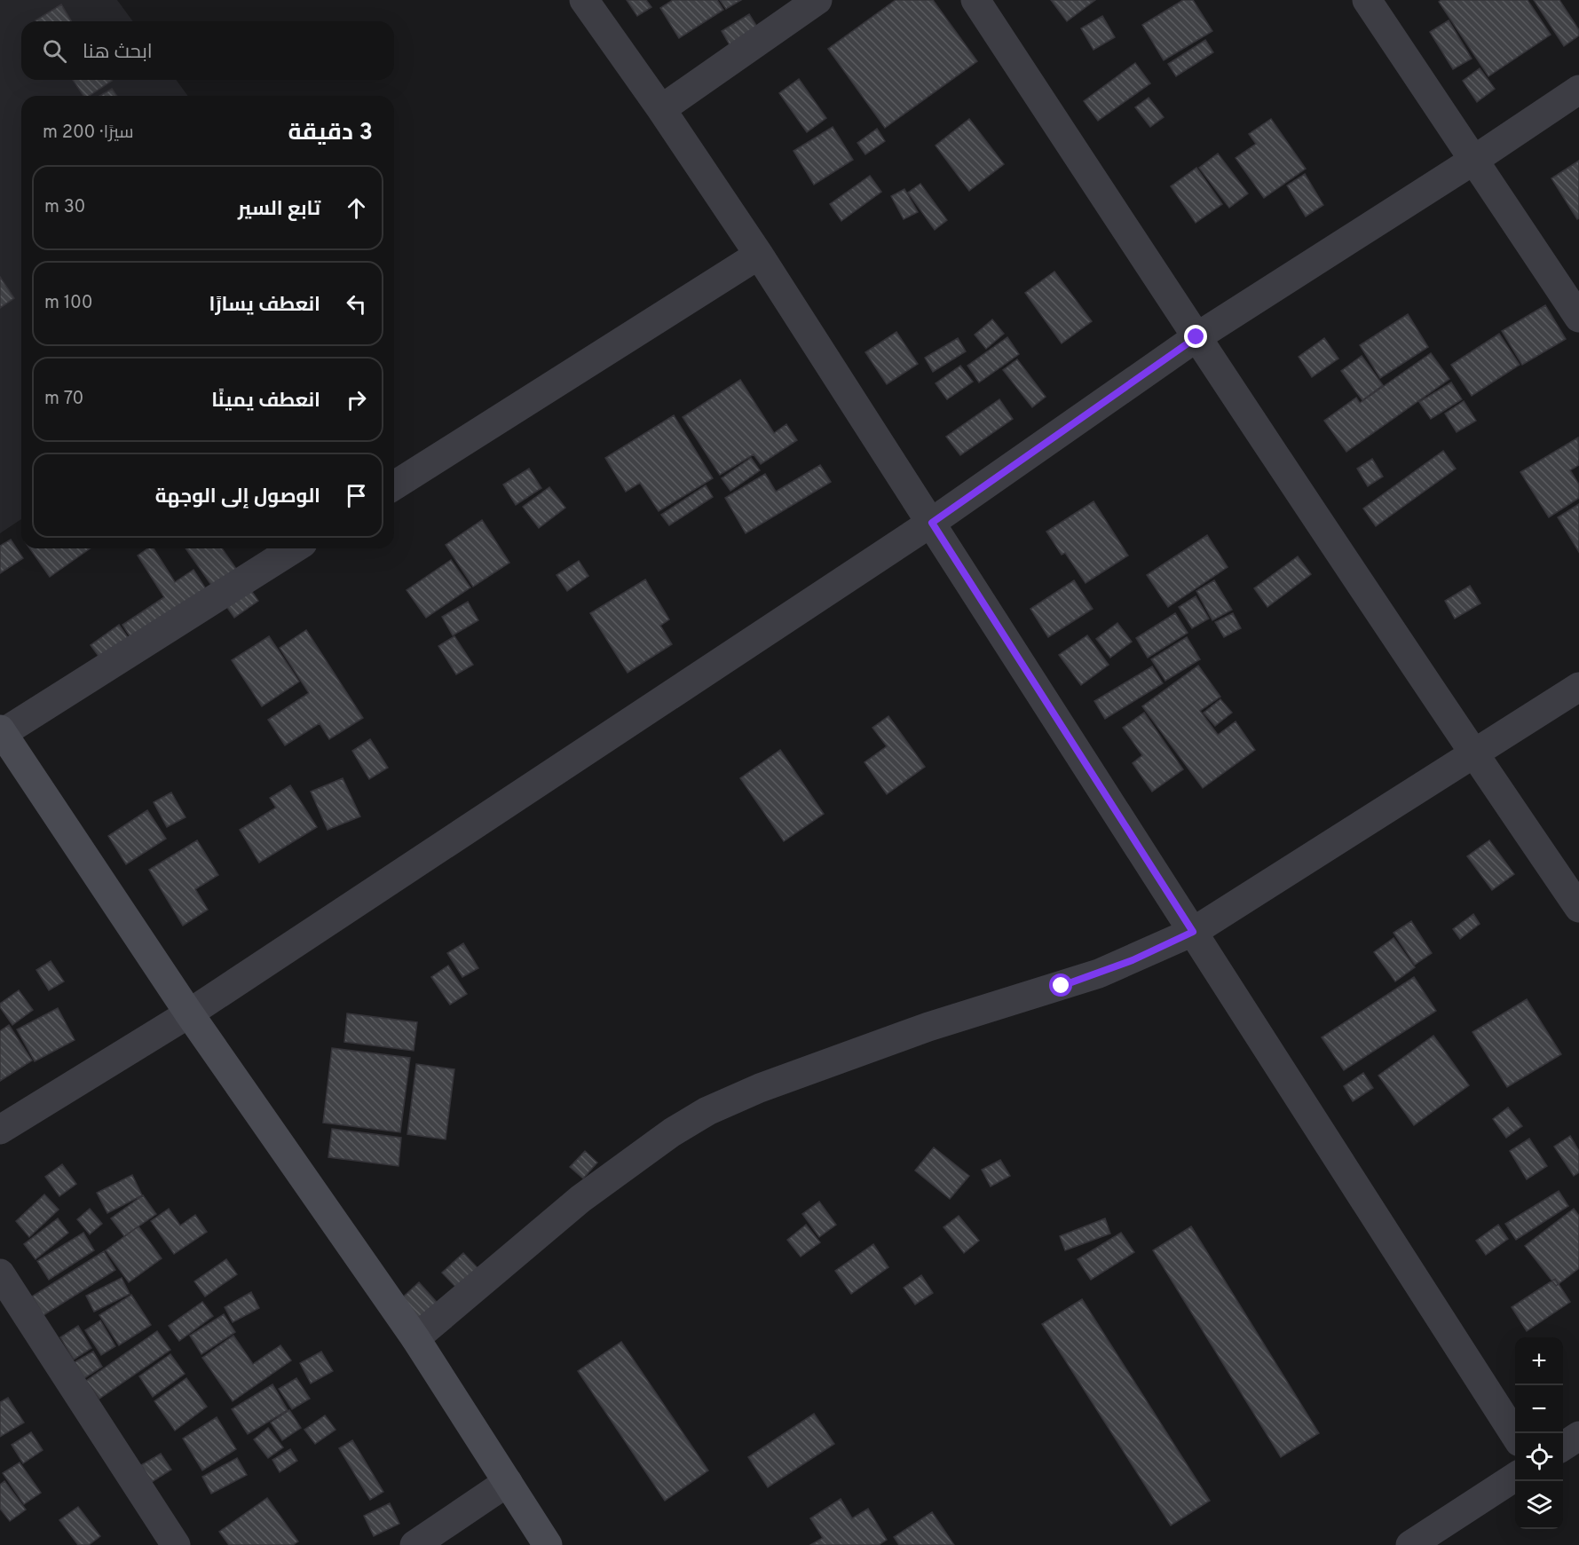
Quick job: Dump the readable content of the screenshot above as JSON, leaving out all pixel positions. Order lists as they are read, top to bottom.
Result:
{
  "page": {
    "search": "ابحث هنا",
    "heading": ["3 دقيقة", "سيرًا · 200 m"],
    "list": [
      ["تابع السير", "30 m"],
      ["انعطف يسارًا", "100 m"],
      ["انعطف يمينًا", "70 m"],
      "الوصول إلى الوجهة"
    ],
    "map_buttons": ["+", "−"]
  }
}
